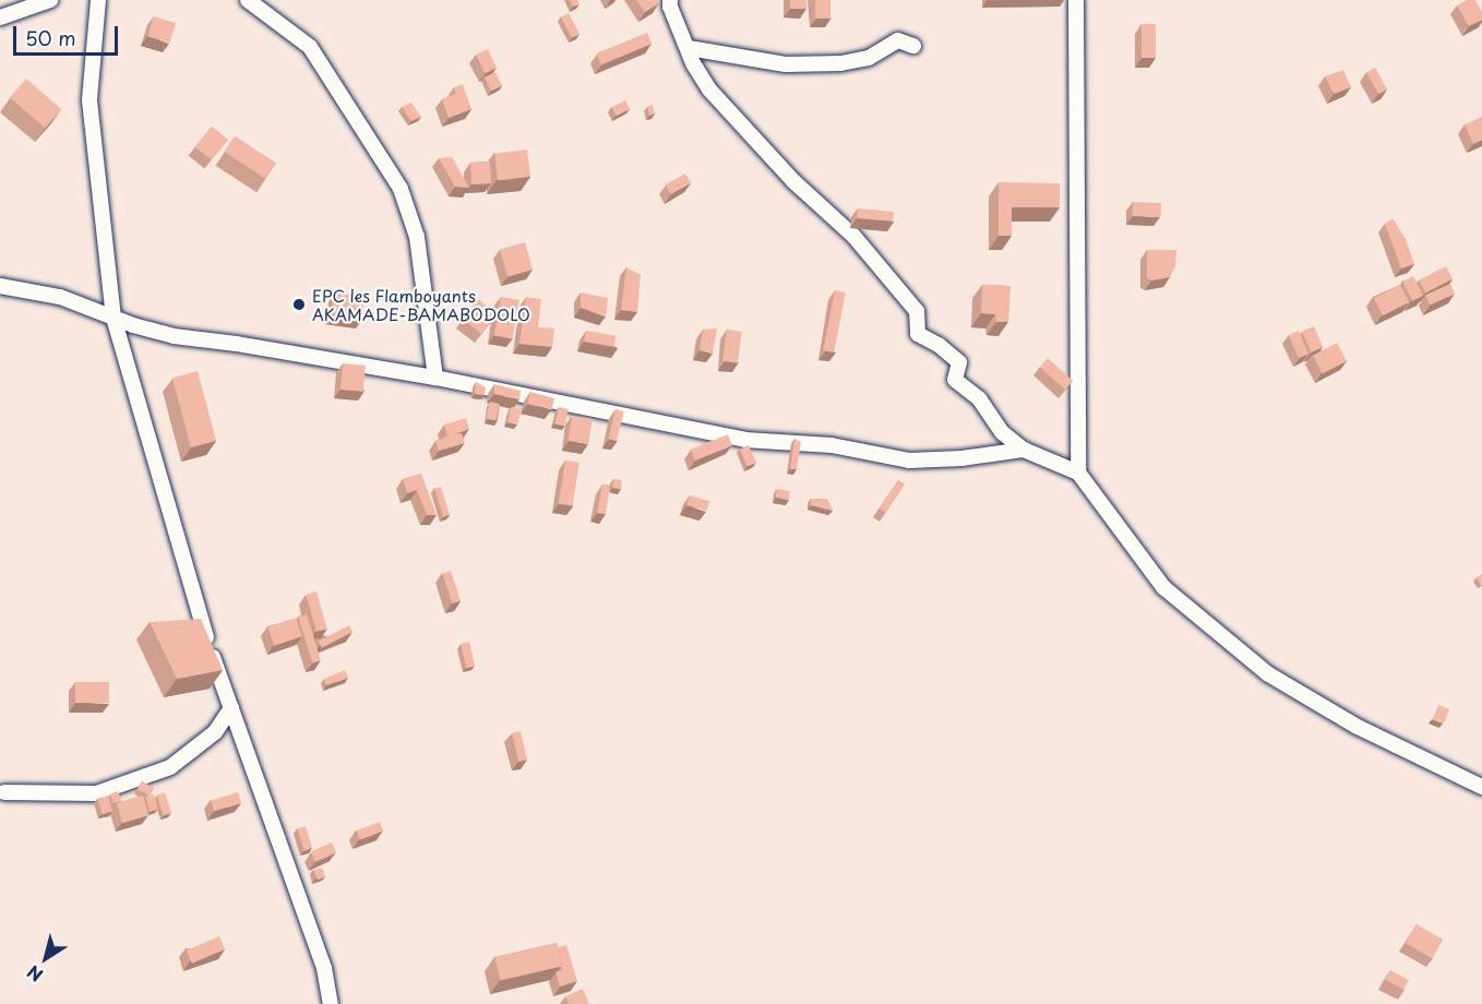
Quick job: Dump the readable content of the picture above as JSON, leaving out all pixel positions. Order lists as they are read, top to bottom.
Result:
{
  "places": ["EPC les Flamboyants AKAMADE-BAMABODOLO"],
  "scale_bar": "50 m",
  "north": "bottom left"
}
